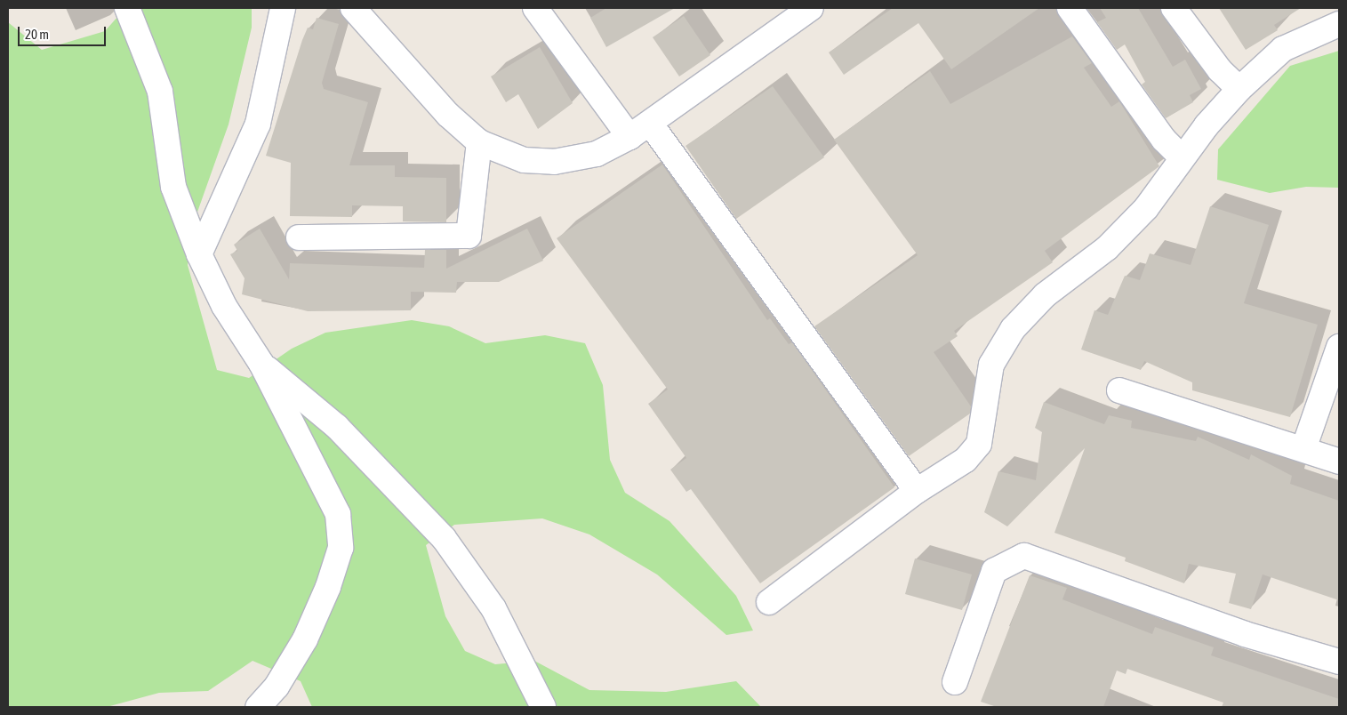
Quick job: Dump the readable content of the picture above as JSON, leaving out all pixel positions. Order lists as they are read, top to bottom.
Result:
{
  "scale_bar": "20 m"
}
